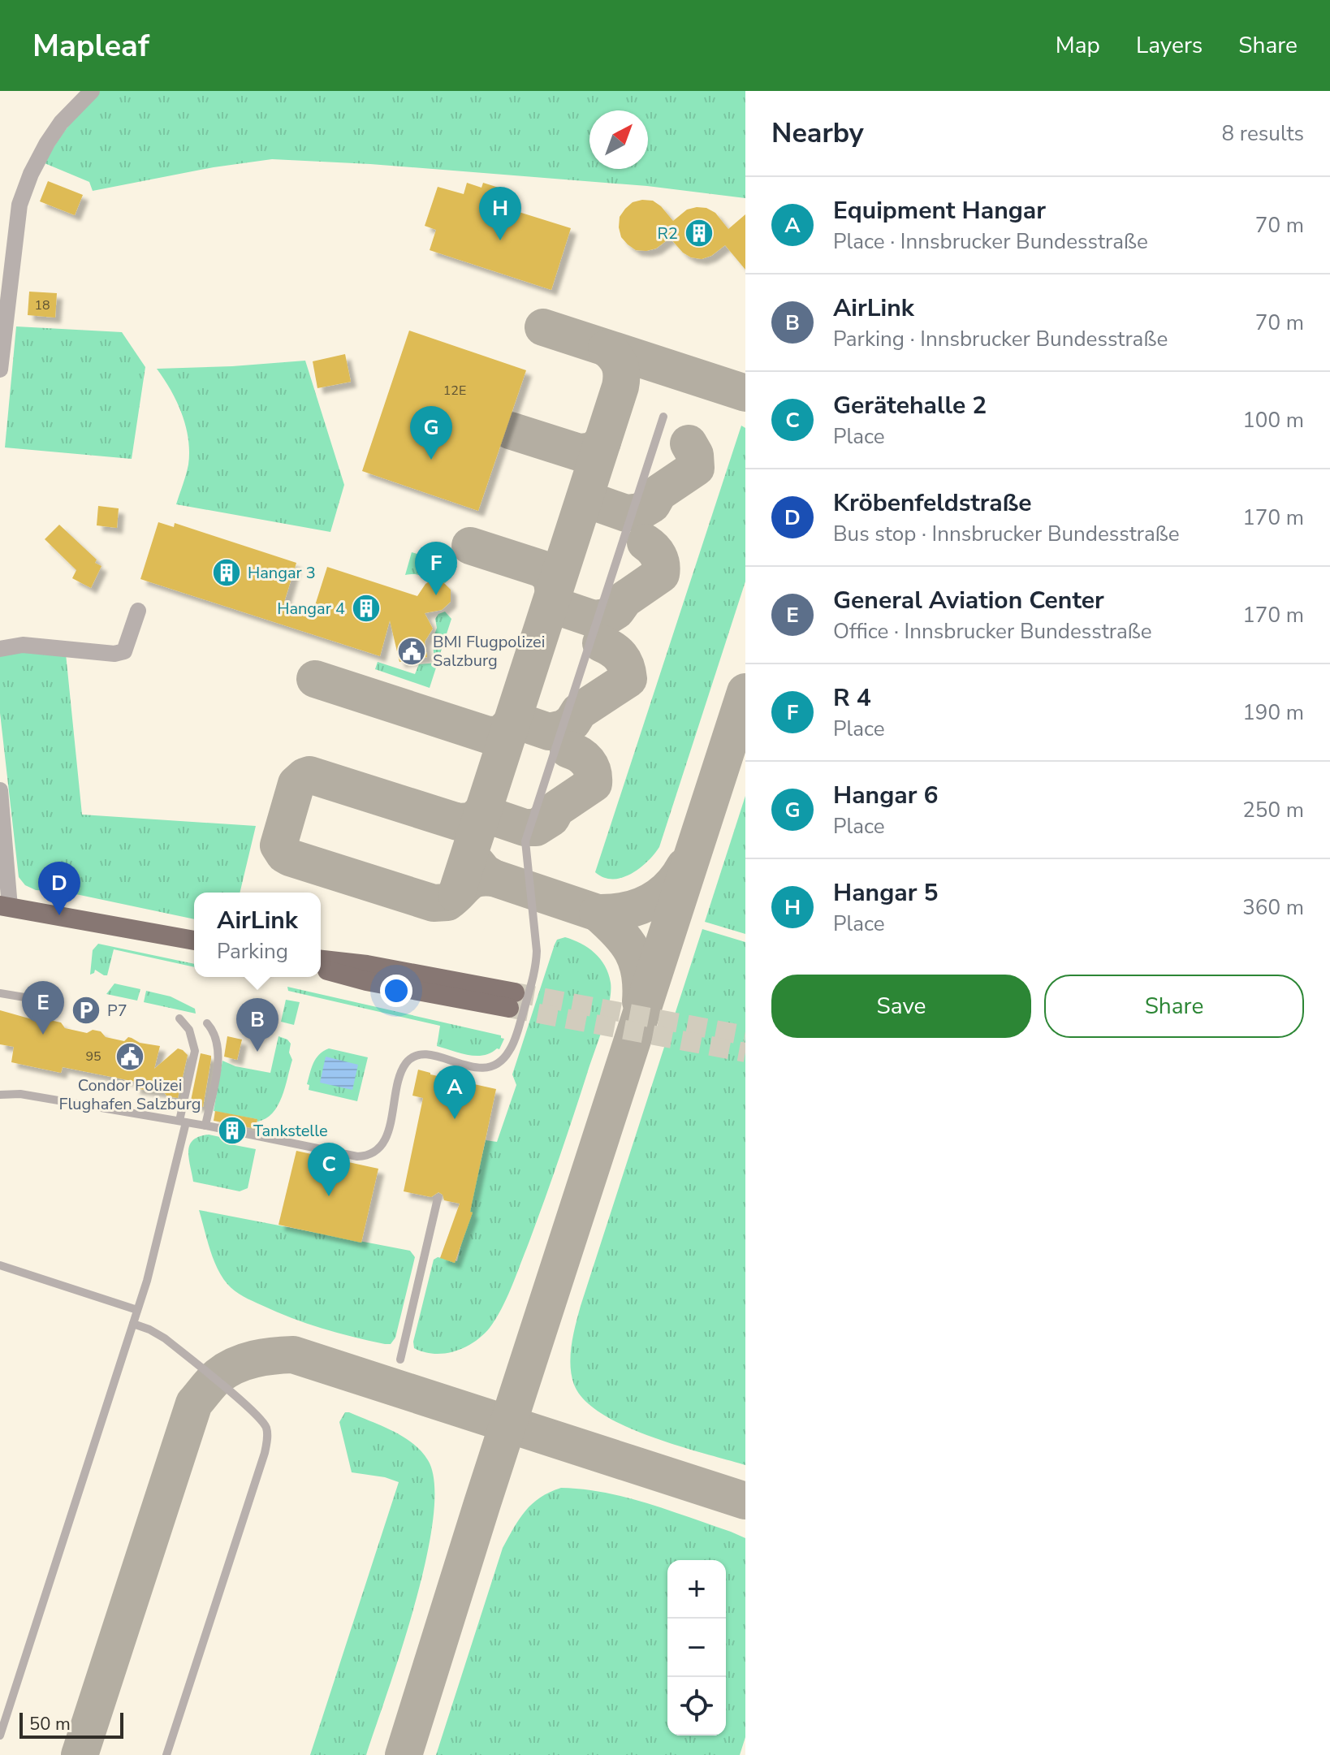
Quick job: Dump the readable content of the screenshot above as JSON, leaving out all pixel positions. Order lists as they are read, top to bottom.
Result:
{
  "places": {
    "building": [
      "R2",
      "Hangar 3",
      "Hangar 4",
      "Tankstelle"
    ],
    "public building": ["BMI Flugpolizei Salzburg", "Condor Polizei Flughafen Salzburg"],
    "parking": ["P7"]
  },
  "house_numbers": ["18", "12E", "95"],
  "scale_bar": "50 m",
  "north": "top right",
  "page": {
    "header": "Mapleaf",
    "nav": ["Map", "Layers", "Share"],
    "heading": ["Nearby", "8 results"],
    "list": [
      {
        "mark": "A",
        "name": "Equipment Hangar",
        "note": "Place · Innsbrucker Bundesstraße",
        "value": "70 m"
      },
      {
        "mark": "B",
        "name": "AirLink",
        "note": "Parking · Innsbrucker Bundesstraße",
        "value": "70 m"
      },
      {
        "mark": "C",
        "name": "Gerätehalle 2",
        "note": "Place",
        "value": "100 m"
      },
      {
        "mark": "D",
        "name": "Kröbenfeldstraße",
        "note": "Bus stop · Innsbrucker Bundesstraße",
        "value": "170 m"
      },
      {
        "mark": "E",
        "name": "General Aviation Center",
        "note": "Office · Innsbrucker Bundesstraße",
        "value": "170 m"
      },
      {
        "mark": "F",
        "name": "R 4",
        "note": "Place",
        "value": "190 m"
      },
      {
        "mark": "G",
        "name": "Hangar 6",
        "note": "Place",
        "value": "250 m"
      },
      {
        "mark": "H",
        "name": "Hangar 5",
        "note": "Place",
        "value": "360 m"
      }
    ],
    "pins": [
      "H",
      "G",
      "F",
      "D",
      "E",
      "B",
      "A",
      "C"
    ],
    "popup": ["AirLink", "Parking"],
    "buttons": ["Save", "Share"],
    "map_buttons": ["+", "−"],
    "scale": "50 m"
  }
}
